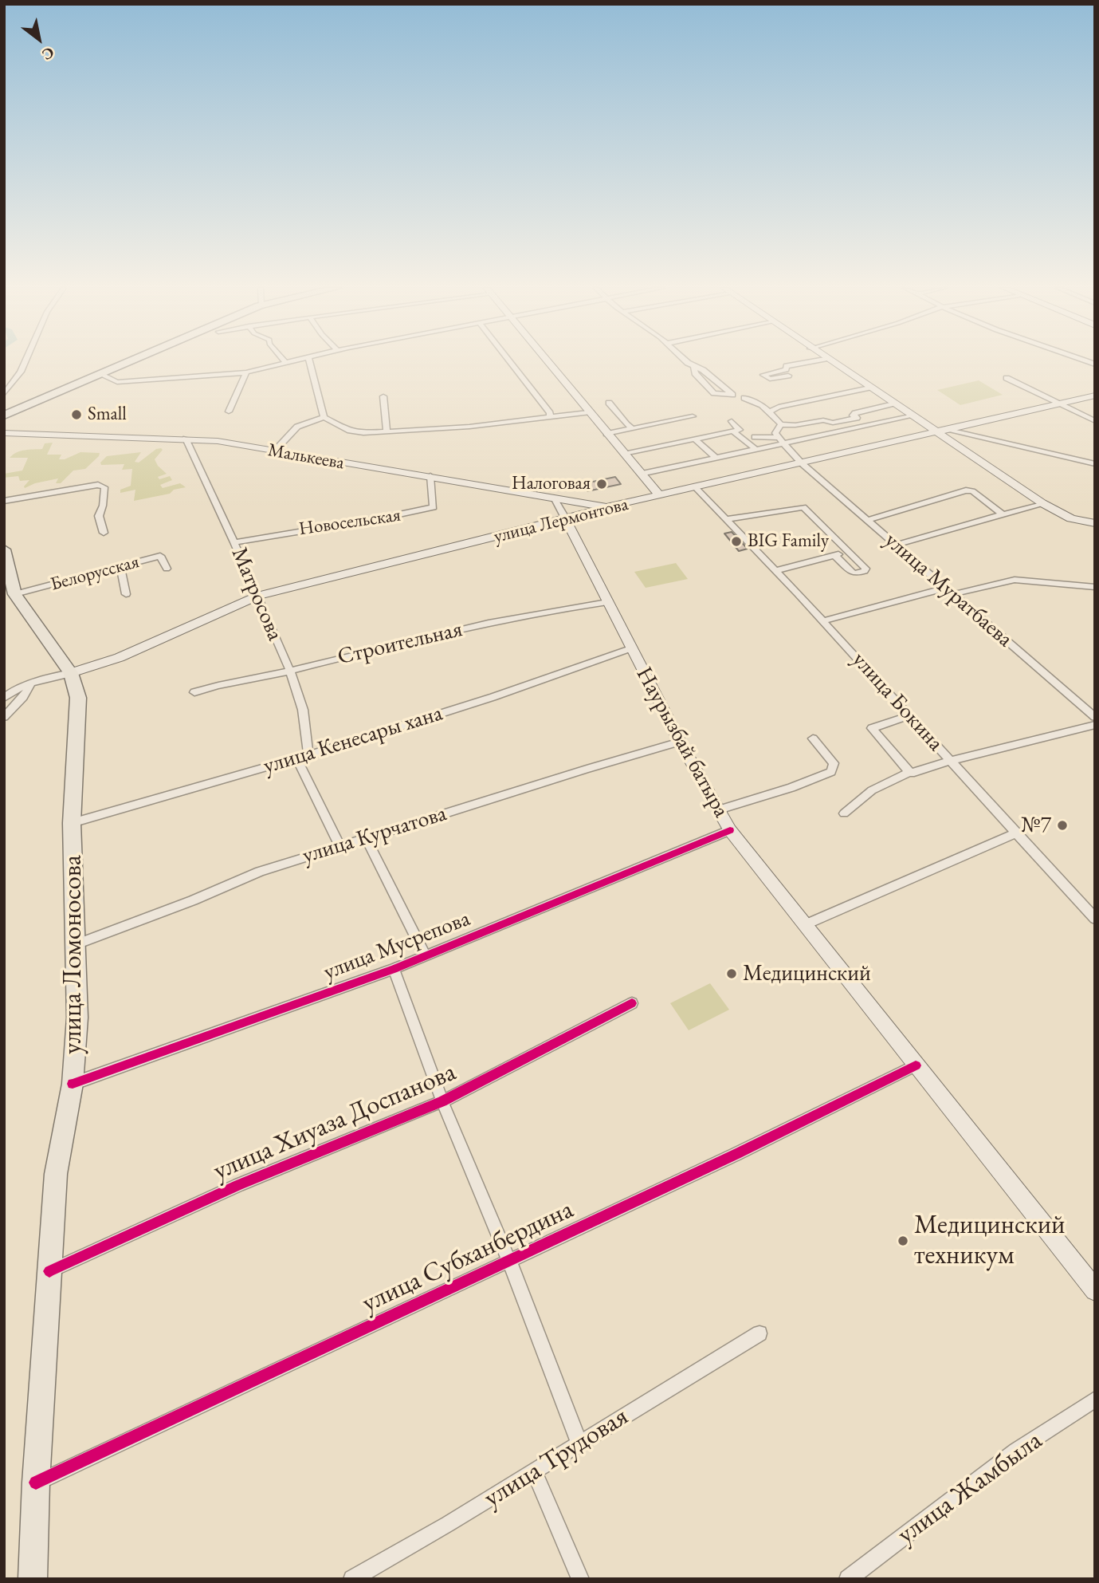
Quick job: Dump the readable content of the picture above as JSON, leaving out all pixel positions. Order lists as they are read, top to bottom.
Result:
{
  "streets": {
    "main road": [
      "Малькеева",
      "улица Лермонтова",
      "Наурызбай батыра",
      "улица Ломоносова"
    ],
    "street": [
      "Новосельская",
      "Белорусская",
      "улица Муратбаева",
      "Матросова",
      "Строительная",
      "улица Бокина",
      "улица Кенесары хана",
      "улица Курчатова",
      "улица Мусрепова",
      "улица Хиуаза Доспанова",
      "улица Субханбердина",
      "улица Трудовая",
      "улица Жамбыла"
    ]
  },
  "crossings": [
    ["Малькеева", "улица Лермонтова"],
    ["Малькеева", "Новосельская"],
    ["Малькеева", "Матросова"],
    ["улица Лермонтова", "улица Муратбаева"],
    ["улица Лермонтова", "Матросова"],
    ["улица Лермонтова", "улица Бокина"],
    ["улица Лермонтова", "Наурызбай батыра"],
    ["улица Лермонтова", "улица Ломоносова"],
    ["Новосельская", "Матросова"],
    ["Белорусская", "улица Ломоносова"],
    ["Матросова", "Строительная"],
    ["Матросова", "улица Кенесары хана"],
    ["Строительная", "Наурызбай батыра"],
    ["улица Кенесары хана", "Наурызбай батыра"],
    ["улица Кенесары хана", "улица Ломоносова"],
    ["Наурызбай батыра", "улица Курчатова"],
    ["Наурызбай батыра", "улица Мусрепова"],
    ["Наурызбай батыра", "улица Субханбердина"],
    ["улица Курчатова", "улица Ломоносова"],
    ["улица Мусрепова", "улица Ломоносова"],
    ["улица Ломоносова", "улица Хиуаза Доспанова"],
    ["улица Ломоносова", "улица Субханбердина"]
  ],
  "places": [
    "Small",
    "Налоговая",
    "BIG Family",
    "№7",
    "Медицинский",
    "Медицинский техникум"
  ],
  "north": "bottom right"
}
